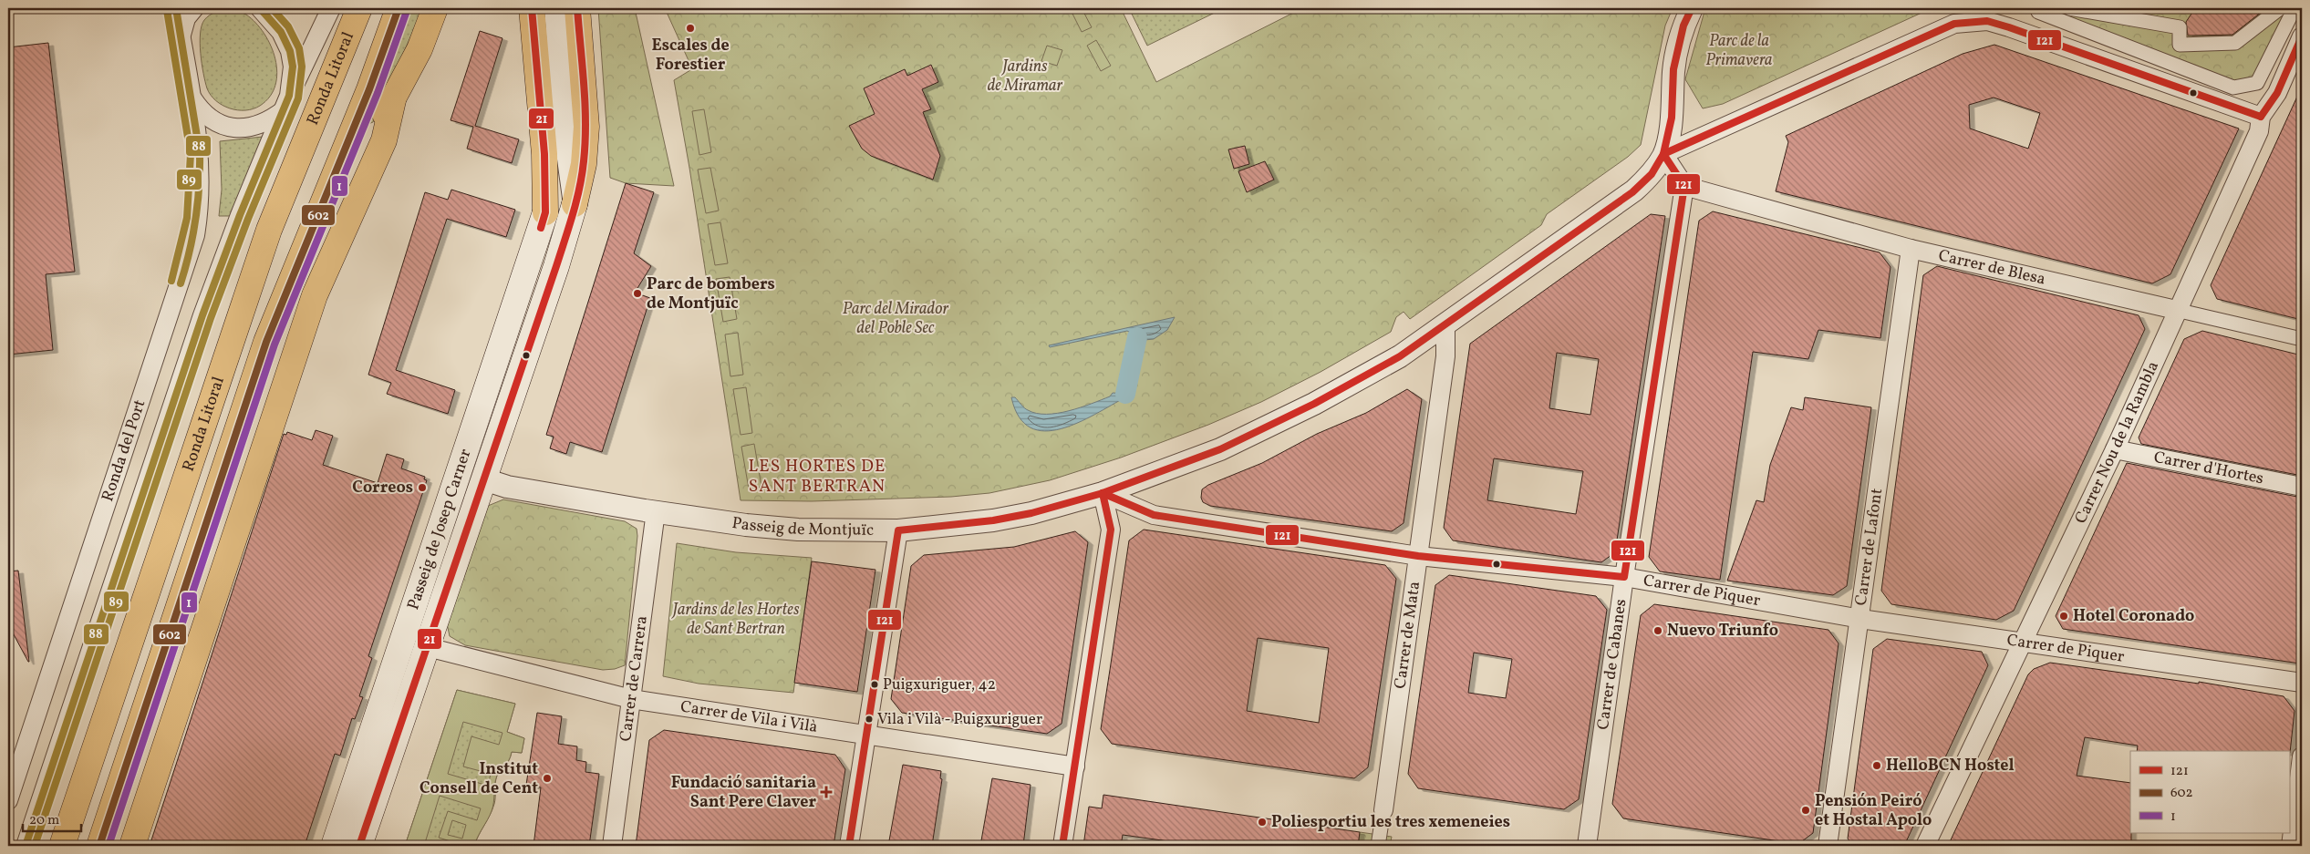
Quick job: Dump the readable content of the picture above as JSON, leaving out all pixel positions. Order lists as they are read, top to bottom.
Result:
{
  "streets": {
    "highway": ["Ronda Litoral"],
    "main road": ["Passeig de Josep Carner"],
    "street": [
      "Carrer de Blesa",
      "Carrer Nou de la Rambla",
      "Ronda del Port",
      "Carrer d'Hortes",
      "Passeig de Montjuïc",
      "Carrer de Lafont",
      "Carrer de Piquer",
      "Carrer de Mata",
      "Carrer de Cabanes",
      "Carrer de Carrera",
      "Carrer de Vila i Vilà"
    ]
  },
  "crossings": [
    ["Carrer de Blesa", "Carrer Nou de la Rambla"],
    ["Carrer de Blesa", "Carrer de Lafont"],
    ["Carrer de Blesa", "Carrer de Cabanes"],
    ["Carrer Nou de la Rambla", "Carrer d'Hortes"],
    ["Carrer Nou de la Rambla", "Carrer de Piquer"],
    ["Passeig de Montjuïc", "Passeig de Josep Carner"],
    ["Passeig de Montjuïc", "Carrer de Piquer"],
    ["Passeig de Montjuïc", "Carrer de Mata"],
    ["Passeig de Montjuïc", "Carrer de Carrera"],
    ["Passeig de Josep Carner", "Carrer de Vila i Vilà"],
    ["Carrer de Lafont", "Carrer de Piquer"],
    ["Carrer de Piquer", "Carrer de Mata"],
    ["Carrer de Piquer", "Carrer de Cabanes"],
    ["Carrer de Carrera", "Carrer de Vila i Vilà"]
  ],
  "districts": ["LES HORTES DE SANT BERTRAN"],
  "parks": [
    "Parc de la Primavera",
    "Jardins de Miramar",
    "Parc del Mirador del Poble Sec",
    "Jardins de les Hortes de Sant Bertran"
  ],
  "places": {
    "other": [
      "Escales de Forestier",
      "Parc de bombers de Montjuïc",
      "Correos",
      "Hotel Coronado",
      "Nuevo Triunfo",
      "Puigxuriguer, 42",
      "Vila i Vilà - Puigxuriguer",
      "HelloBCN Hostel",
      "Institut Consell de Cent",
      "Pensión Peiró et Hostal Apolo",
      "Poliesportiu les tres xemeneies"
    ],
    "health": ["Fundació sanitaria Sant Pere Claver"]
  },
  "lines": [
    "transit line 121",
    "transit line 602",
    "transit line 21",
    "transit line 88",
    "transit line 89",
    "transit line 1"
  ],
  "legend": ["121", "602", "1"],
  "scale_bar": "20 m"
}
